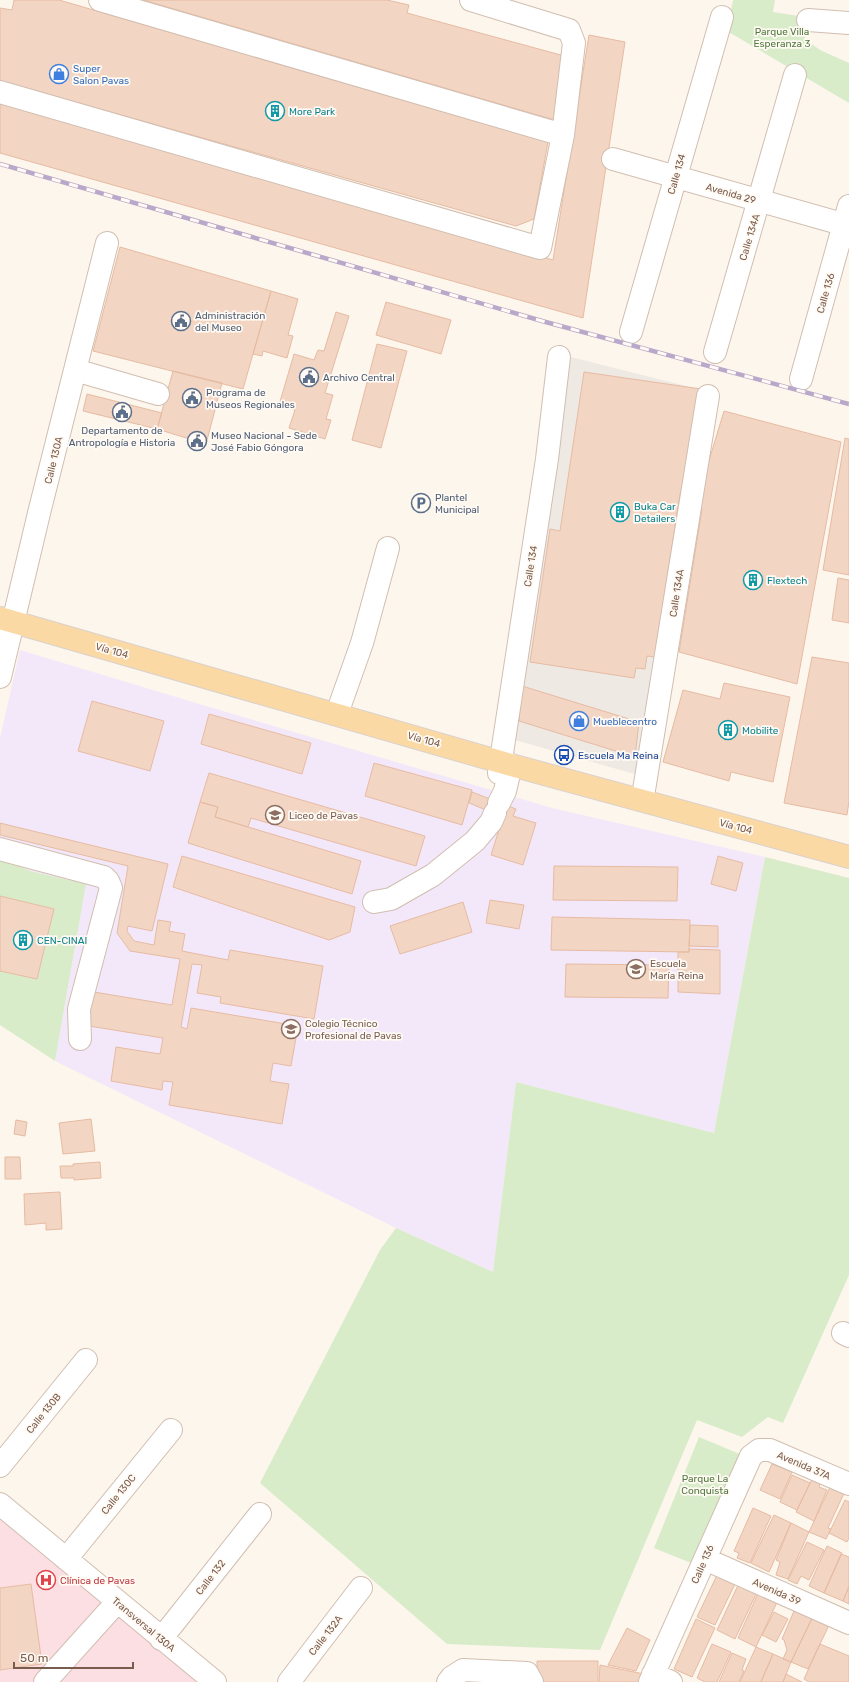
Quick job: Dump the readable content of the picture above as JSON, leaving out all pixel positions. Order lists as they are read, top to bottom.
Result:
{
  "streets": {
    "main road": ["Vía 104"],
    "street": [
      "Calle 134",
      "Avenida 29",
      "Calle 134A",
      "Calle 136",
      "Calle 130A",
      "Calle 130B",
      "Avenida 37A",
      "Calle 130C",
      "Calle 132",
      "Avenida 39",
      "Transversal 130A",
      "Calle 132A"
    ]
  },
  "crossings": [
    ["Calle 134", "Avenida 29"],
    ["Calle 134", "Vía 104"],
    ["Avenida 29", "Calle 134A"],
    ["Avenida 29", "Calle 136"],
    ["Calle 136", "Avenida 37A"],
    ["Calle 136", "Avenida 39"],
    ["Calle 130A", "Vía 104"],
    ["Calle 130C", "Transversal 130A"],
    ["Calle 132", "Transversal 130A"]
  ],
  "parks": ["Parque Villa Esperanza 3", "Parque La Conquista"],
  "places": {
    "shop": ["Super Salon Pavas", "Mueblecentro"],
    "building": [
      "More Park",
      "Buka Car Detailers",
      "Flextech",
      "Mobilite",
      "CEN-CINAI"
    ],
    "public building": [
      "Administración del Museo",
      "Archivo Central",
      "Programa de Museos Regionales",
      "Departamento de Antropología e Historia",
      "Museo Nacional - Sede José Fabio Góngora"
    ],
    "parking": ["Plantel Municipal"],
    "bus stop": ["Escuela Ma Reina"],
    "school or university": ["Liceo de Pavas", "Escuela María Reina", "Colegio Técnico Profesional de Pavas"],
    "hospital": ["Clínica de Pavas"]
  },
  "scale_bar": "50 m"
}
